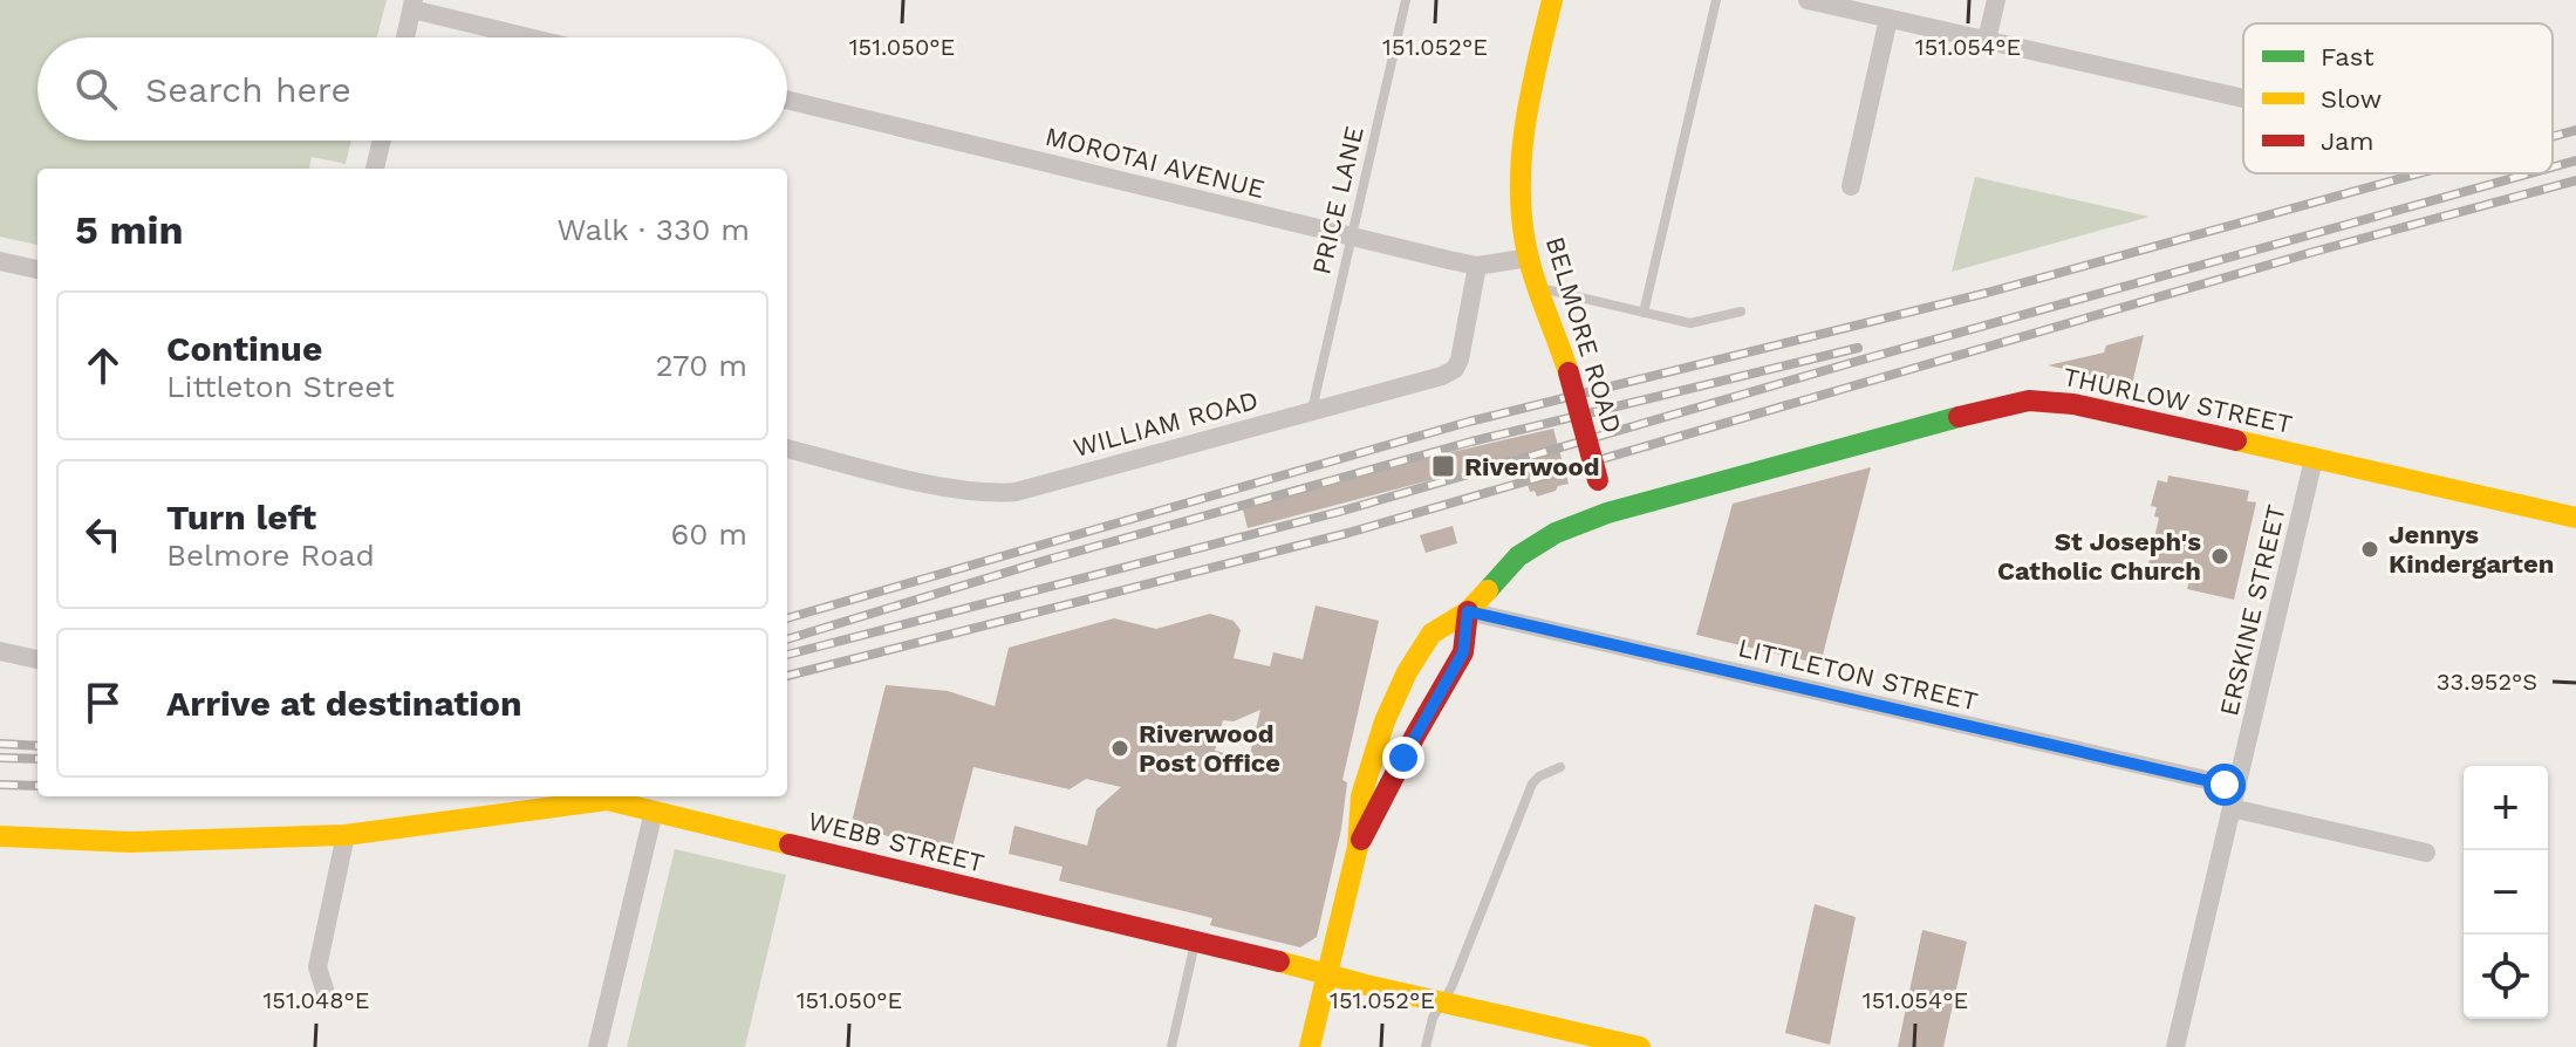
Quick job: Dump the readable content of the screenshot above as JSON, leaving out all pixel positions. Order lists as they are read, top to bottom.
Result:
{
  "streets": {
    "street": [
      "MOROTAI AVENUE",
      "BELMORE ROAD",
      "THURLOW STREET",
      "WILLIAM ROAD",
      "ERSKINE STREET",
      "LITTLETON STREET",
      "WEBB STREET"
    ],
    "lane": ["PRICE LANE"]
  },
  "crossings": [
    ["MOROTAI AVENUE", "PRICE LANE"],
    ["MOROTAI AVENUE", "BELMORE ROAD"],
    ["MOROTAI AVENUE", "WILLIAM ROAD"],
    ["PRICE LANE", "WILLIAM ROAD"],
    ["BELMORE ROAD", "THURLOW STREET"],
    ["THURLOW STREET", "ERSKINE STREET"],
    ["ERSKINE STREET", "LITTLETON STREET"]
  ],
  "places": {
    "transit": ["Riverwood"],
    "other": ["Jennys Kindergarten", "St Joseph's Catholic Church", "Riverwood Post Office"]
  },
  "legend": ["Fast", "Slow", "Jam"],
  "page": {
    "search": "Search here",
    "heading": ["5 min", "Walk · 330 m"],
    "list": [
      ["Continue", "Littleton Street", "270 m"],
      ["Turn left", "Belmore Road", "60 m"],
      "Arrive at destination"
    ],
    "map_buttons": ["+", "−"]
  },
  "coordinates": [
    "151.050°E",
    "151.052°E",
    "151.054°E",
    "33.952°S",
    "151.048°E"
  ]
}
